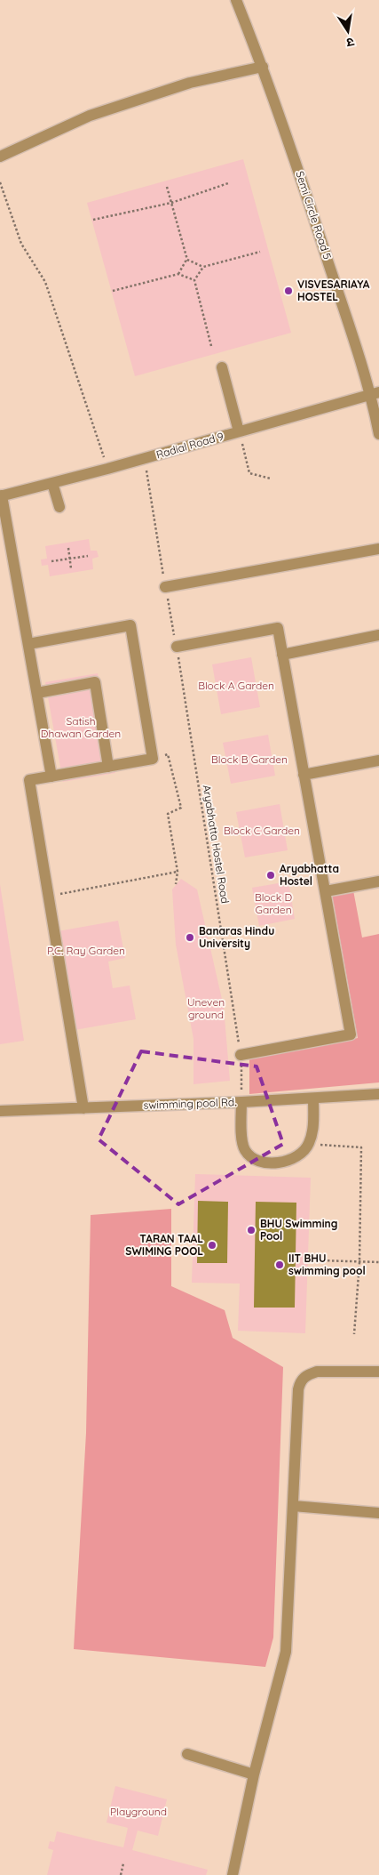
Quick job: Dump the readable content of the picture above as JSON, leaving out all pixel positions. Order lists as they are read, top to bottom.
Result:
{
  "streets": {
    "street": ["Semi Circle Road 5", "Radial Road 9", "swimming pool Rd."],
    "path": ["Aryabhatta Hostel Road"]
  },
  "crossings": [
    ["Semi Circle Road 5", "Radial Road 9"],
    ["Radial Road 9", "Aryabhatta Hostel Road"],
    ["Aryabhatta Hostel Road", "swimming pool Rd."]
  ],
  "parks": [
    "Block A Garden",
    "Satish Dhawan Garden",
    "Block B Garden",
    "Block C Garden",
    "Block D Garden",
    "P.C. Ray Garden",
    "Uneven ground",
    "Playground"
  ],
  "places": [
    "VISVESARIAYA HOSTEL",
    "Aryabhatta Hostel",
    "Banaras Hindu University",
    "BHU Swimming Pool",
    "TARAN TAAL SWIMING POOL",
    "IIT BHU swimming pool"
  ],
  "north": "bottom"
}
